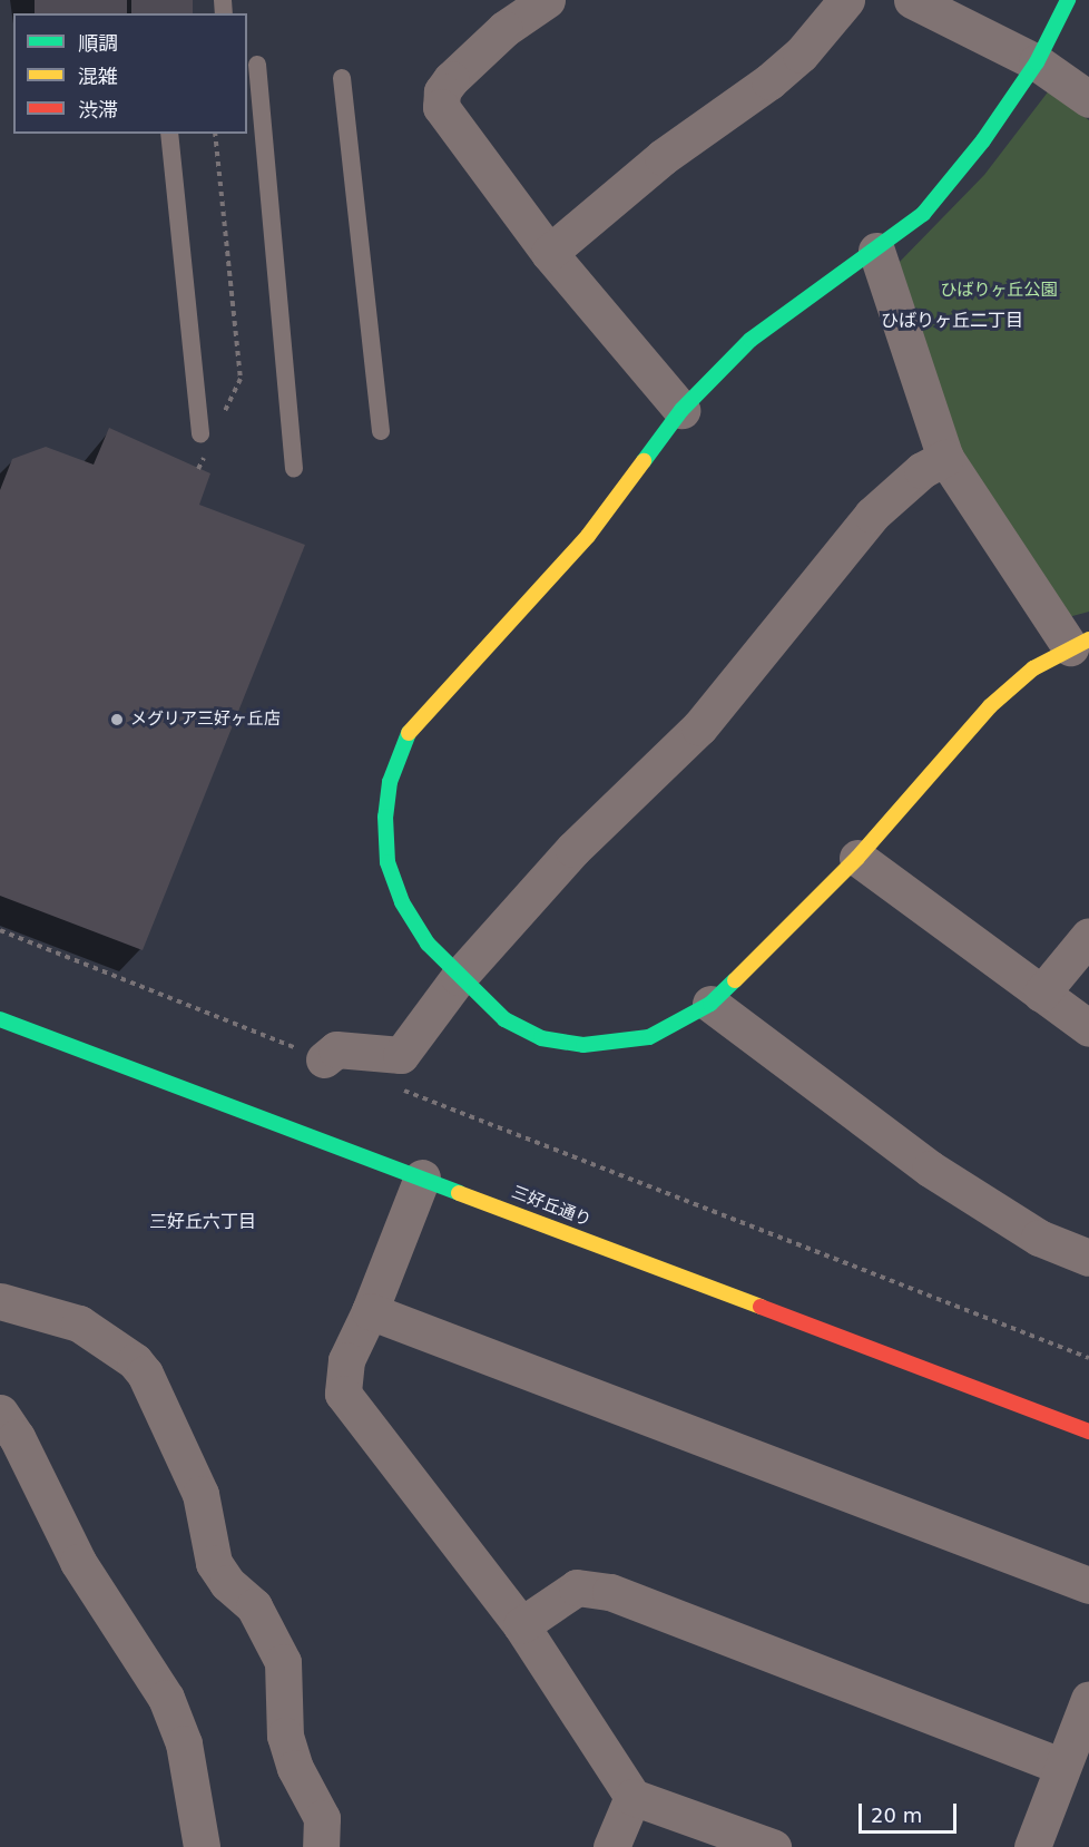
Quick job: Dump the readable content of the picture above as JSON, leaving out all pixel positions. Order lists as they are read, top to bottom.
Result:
{
  "streets": {
    "street": ["三好丘通り"]
  },
  "districts": ["ひばりヶ丘二丁目", "三好丘六丁目"],
  "parks": ["ひばりヶ丘公園"],
  "places": ["メグリア三好ヶ丘店"],
  "legend": ["順調", "混雑", "渋滞"],
  "scale_bar": "20 m"
}
